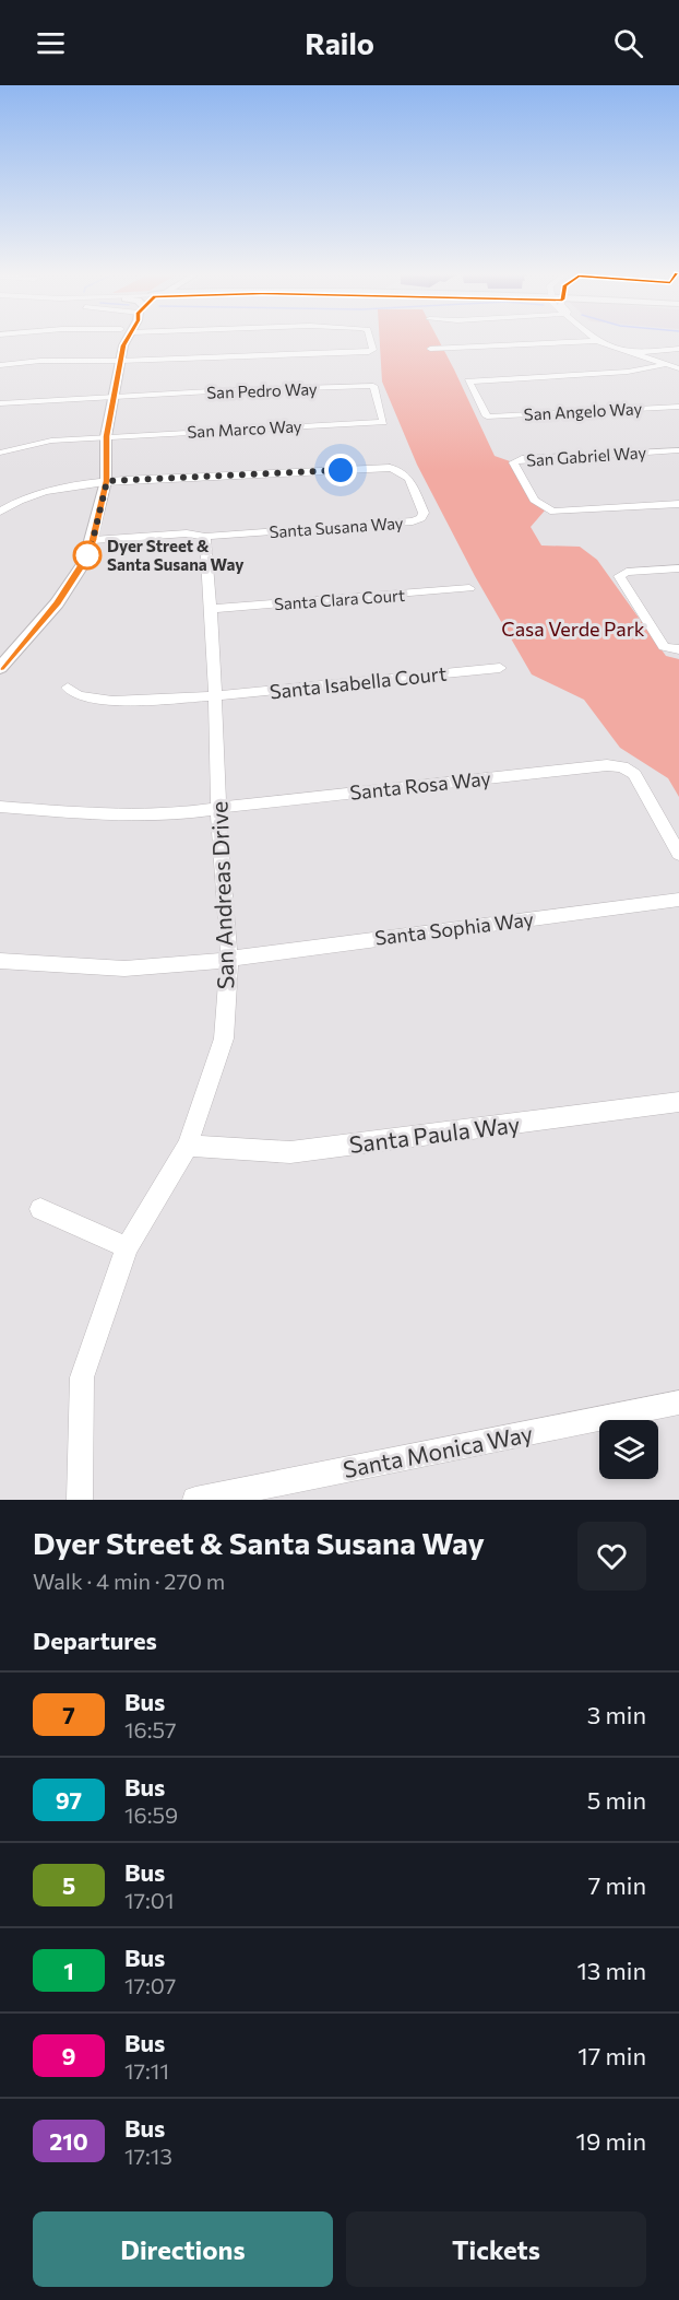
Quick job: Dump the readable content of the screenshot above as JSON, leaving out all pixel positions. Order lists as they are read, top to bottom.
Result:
{
  "streets": {
    "street": [
      "San Pedro Way",
      "San Angelo Way",
      "San Marco Way",
      "San Gabriel Way",
      "Santa Susana Way",
      "Santa Clara Court",
      "Santa Isabella Court",
      "Santa Rosa Way",
      "San Andreas Drive",
      "Santa Sophia Way",
      "Santa Paula Way",
      "Santa Monica Way"
    ]
  },
  "crossings": [
    ["San Pedro Way", "San Marco Way"],
    ["Santa Susana Way", "San Andreas Drive"],
    ["Santa Clara Court", "San Andreas Drive"],
    ["Santa Isabella Court", "San Andreas Drive"],
    ["Santa Rosa Way", "San Andreas Drive"],
    ["San Andreas Drive", "Santa Sophia Way"],
    ["San Andreas Drive", "Santa Paula Way"]
  ],
  "parks": ["Casa Verde Park"],
  "places": ["Dyer Street & Santa Susana Way"],
  "lines": ["bus line 7"],
  "page": {
    "header": "Railo",
    "heading": [
      ["Dyer Street & Santa Susana Way", "Walk · 4 min · 270 m"],
      "Departures"
    ],
    "list": [
      {
        "mark": "7",
        "name": "Bus",
        "note": "16:57",
        "value": "3 min"
      },
      {
        "mark": "97",
        "name": "Bus",
        "note": "16:59",
        "value": "5 min"
      },
      {
        "mark": "5",
        "name": "Bus",
        "note": "17:01",
        "value": "7 min"
      },
      {
        "mark": "1",
        "name": "Bus",
        "note": "17:07",
        "value": "13 min"
      },
      {
        "mark": "9",
        "name": "Bus",
        "note": "17:11",
        "value": "17 min"
      },
      {
        "mark": "210",
        "name": "Bus",
        "note": "17:13",
        "value": "19 min"
      }
    ],
    "buttons": ["Directions", "Tickets"]
  }
}
